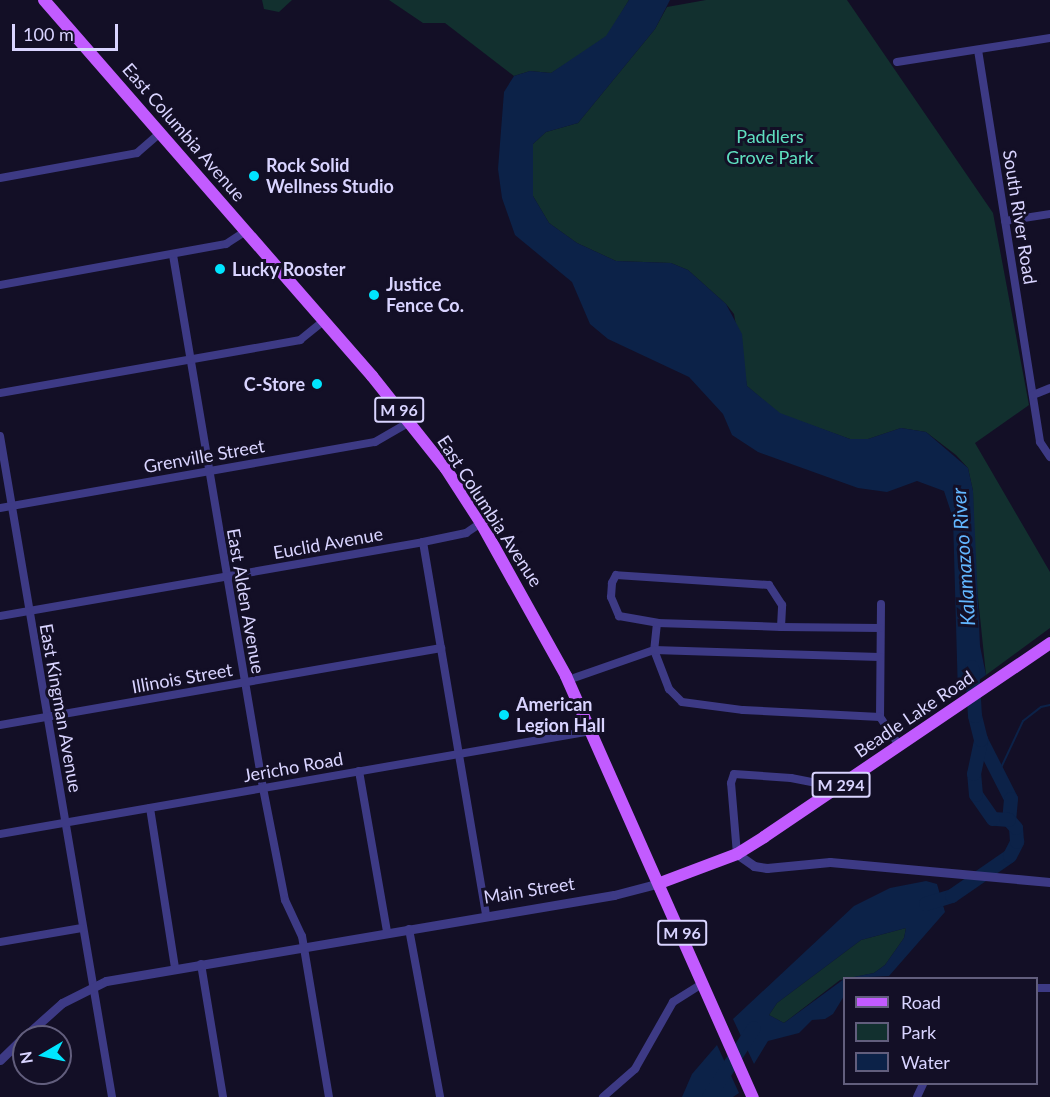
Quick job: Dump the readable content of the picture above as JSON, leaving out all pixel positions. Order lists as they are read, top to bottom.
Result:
{
  "streets": {
    "main road": [
      "East Columbia Avenue",
      "M 96",
      "Beadle Lake Road",
      "M 294",
      "Main Street"
    ],
    "street": [
      "South River Road",
      "Grenville Street",
      "Euclid Avenue",
      "East Alden Avenue",
      "Illinois Street",
      "East Kingman Avenue",
      "Jericho Road"
    ]
  },
  "crossings": [
    ["East Columbia Avenue", "Grenville Street"],
    ["East Columbia Avenue", "Euclid Avenue"],
    ["East Columbia Avenue", "Jericho Road"],
    ["East Columbia Avenue", "Main Street"],
    ["Grenville Street", "East Alden Avenue"],
    ["Grenville Street", "East Kingman Avenue"],
    ["Euclid Avenue", "East Alden Avenue"],
    ["Euclid Avenue", "East Kingman Avenue"],
    ["East Alden Avenue", "Illinois Street"],
    ["East Alden Avenue", "Jericho Road"],
    ["East Alden Avenue", "Main Street"],
    ["Illinois Street", "East Kingman Avenue"],
    ["East Kingman Avenue", "Jericho Road"],
    ["East Kingman Avenue", "Main Street"],
    ["Beadle Lake Road", "Main Street"]
  ],
  "water": ["Kalamazoo River"],
  "parks": ["Paddlers Grove Park"],
  "places": [
    "Rock Solid Wellness Studio",
    "Lucky Rooster",
    "Justice Fence Co.",
    "C-Store",
    "American Legion Hall"
  ],
  "legend": ["Road", "Park", "Water"],
  "scale_bar": "100 m",
  "north": "left"
}
